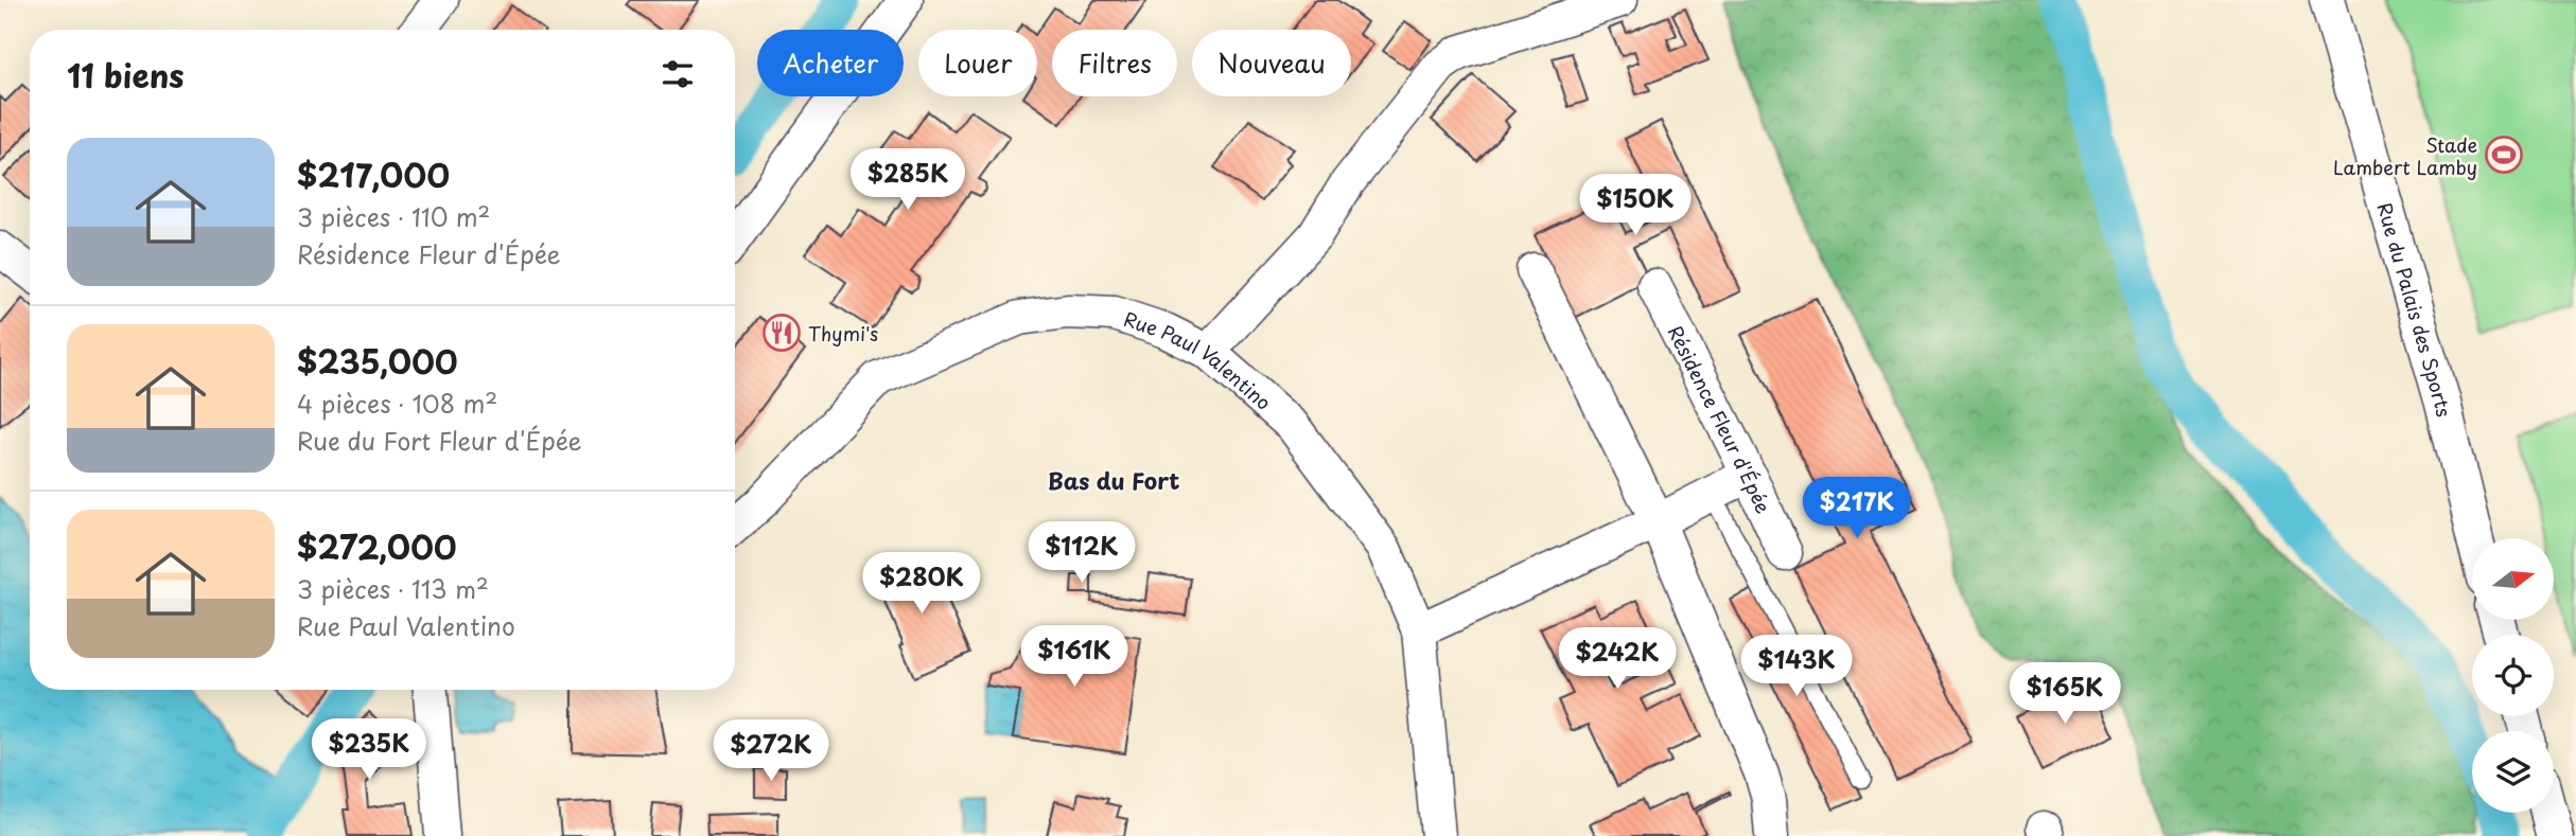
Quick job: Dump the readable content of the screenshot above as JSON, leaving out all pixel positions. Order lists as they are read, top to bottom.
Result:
{
  "streets": {
    "street": ["Rue du Palais des Sports", "Rue Paul Valentino", "Résidence Fleur d'Épée"]
  },
  "districts": ["Bas du Fort"],
  "places": {
    "sports": ["Stade Lambert Lamby"],
    "restaurant": ["Thymi's"]
  },
  "north": "right",
  "page": {
    "chip": [
      "Acheter",
      "Louer",
      "Filtres",
      "Nouveau"
    ],
    "heading": "11 biens",
    "list": [
      {
        "name": "$217,000",
        "note": "3 pièces · 110 m² · Résidence Fleur d'Épée"
      },
      {
        "name": "$235,000",
        "note": "4 pièces · 108 m² · Rue du Fort Fleur d'Épée"
      },
      {
        "name": "$272,000",
        "note": "3 pièces · 113 m² · Rue Paul Valentino"
      }
    ],
    "price": [
      "$285K",
      "$150K",
      "$217K",
      "$112K",
      "$280K",
      "$161K",
      "$242K",
      "$143K",
      "$165K",
      "$235K",
      "$272K"
    ]
  }
}
